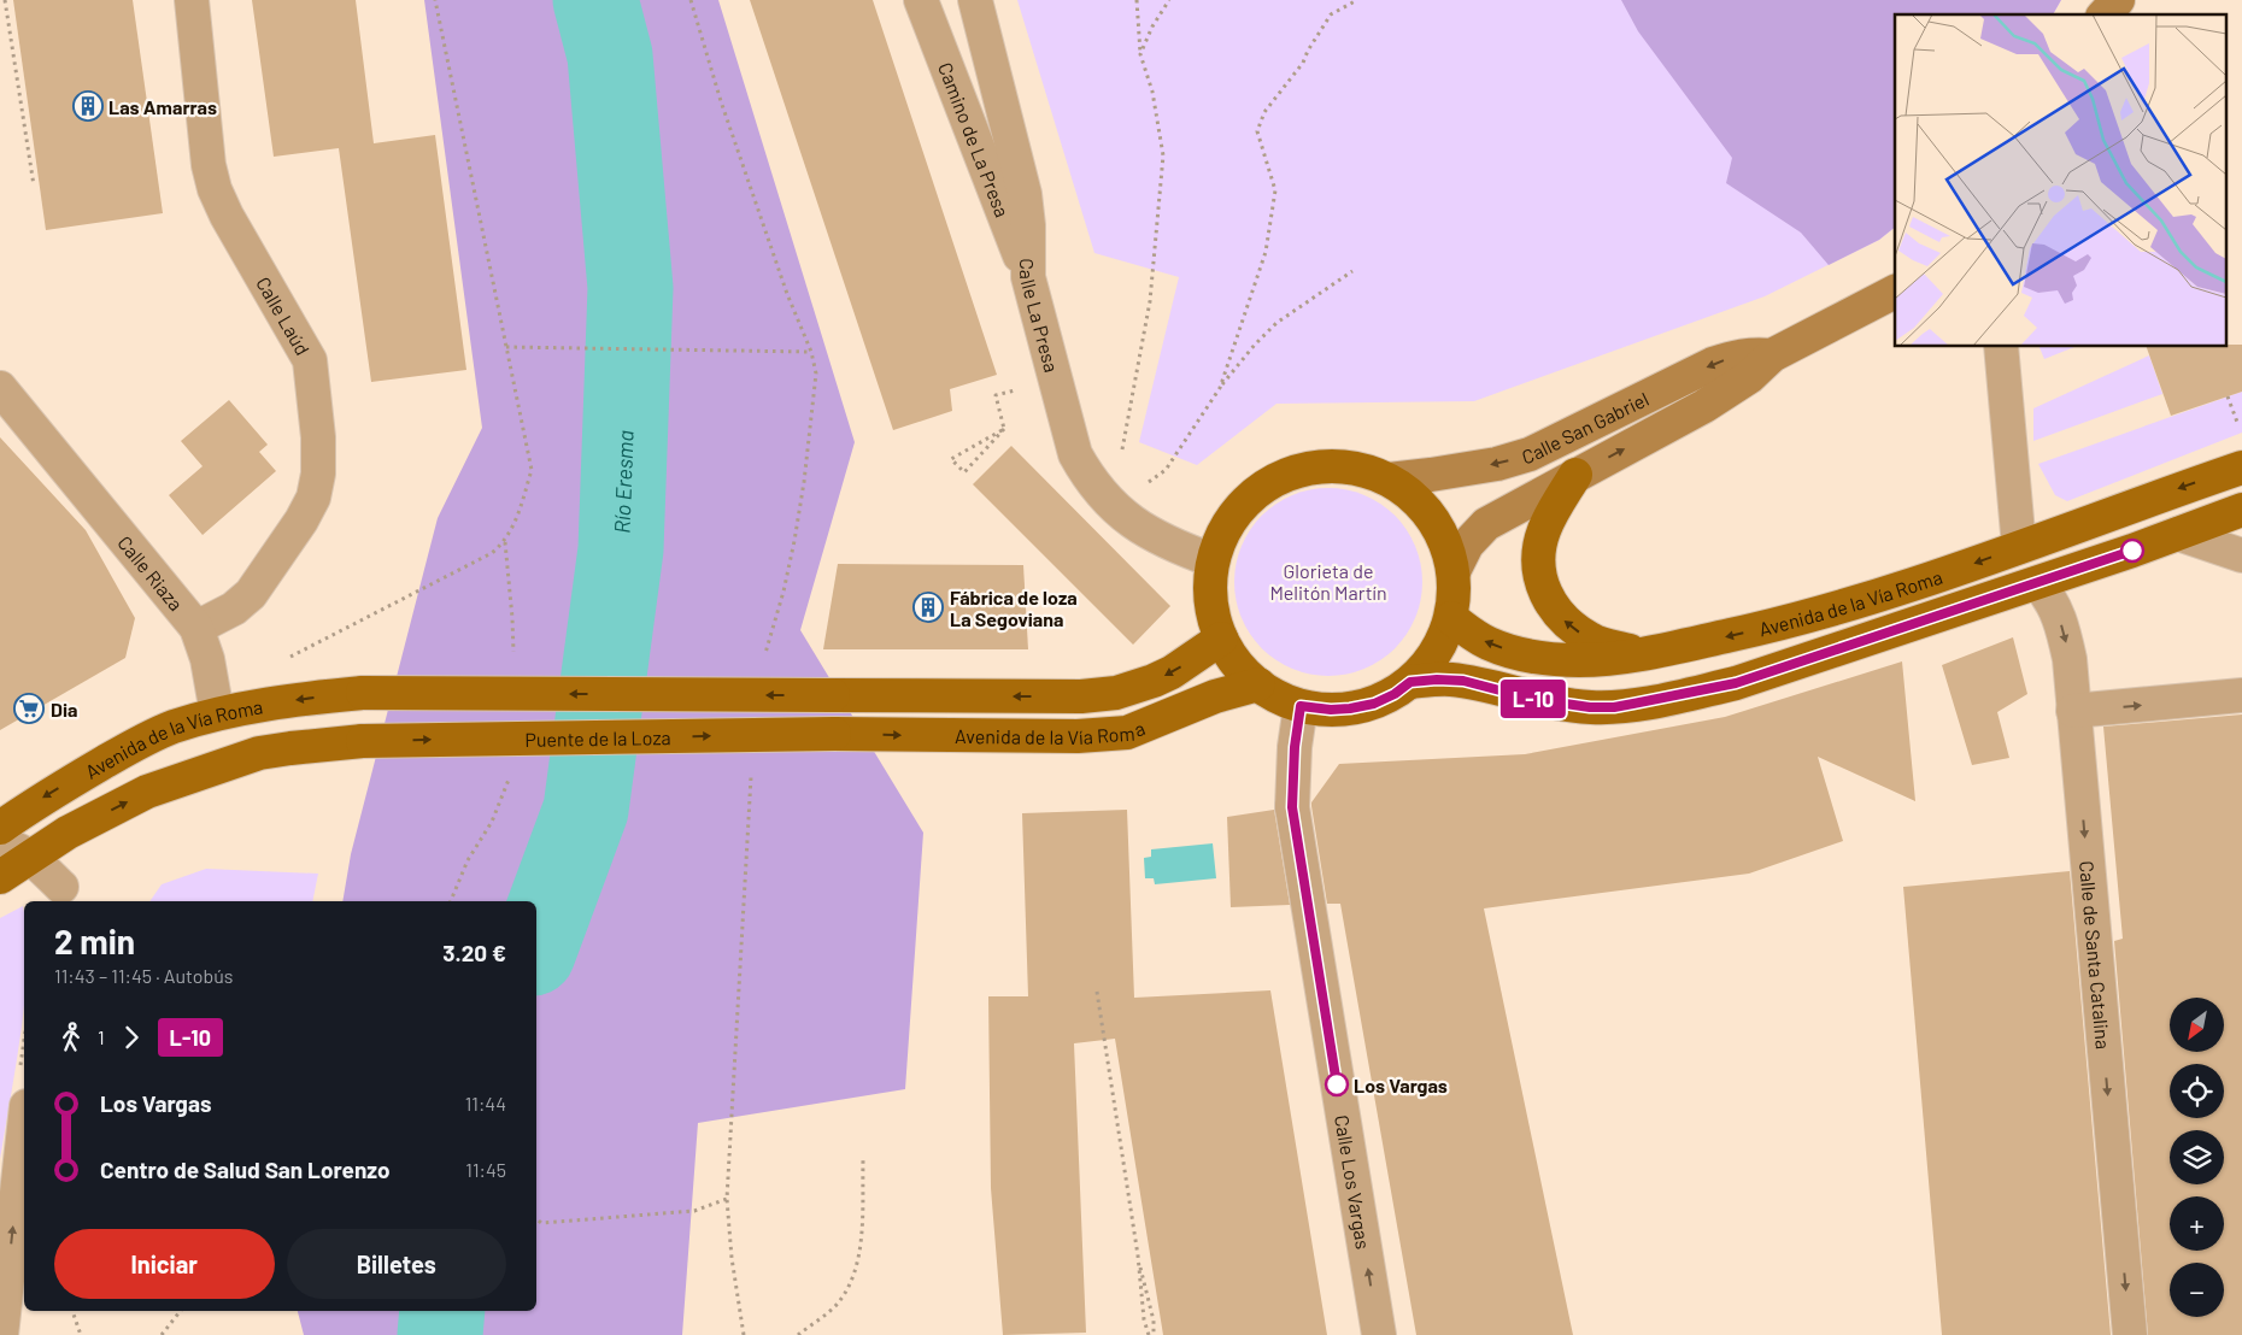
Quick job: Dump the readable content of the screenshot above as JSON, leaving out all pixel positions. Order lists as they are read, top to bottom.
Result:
{
  "streets": {
    "main road": ["Calle San Gabriel", "Avenida de la Vía Roma", "Puente de la Loza"],
    "street": [
      "Camino de La Presa",
      "Calle Laúd",
      "Calle La Presa",
      "Calle Riaza",
      "Calle de Santa Catalina",
      "Calle Los Vargas"
    ]
  },
  "crossings": [
    ["Camino de La Presa", "Calle La Presa"],
    ["Calle Laúd", "Calle Riaza"],
    ["Calle Riaza", "Avenida de la Vía Roma"],
    ["Avenida de la Vía Roma", "Puente de la Loza"],
    ["Avenida de la Vía Roma", "Calle de Santa Catalina"]
  ],
  "one_way": ["Puente de la Loza", "Calle de Santa Catalina", "Calle Los Vargas"],
  "water": ["Río Eresma"],
  "parks": ["Glorieta de Melitón Martín"],
  "places": {
    "building": ["Las Amarras", "Fábrica de loza La Segoviana"],
    "supermarket": ["Dia"],
    "other": ["Los Vargas"]
  },
  "lines": ["bus line L-10"],
  "north": "bottom left",
  "page": {
    "on_map": "L-10",
    "heading": ["2 min", "11:43 – 11:45 · Autobús", "3.20 €"],
    "map_buttons": ["+", "−"],
    "legs": ["1", "L-10"],
    "list": [
      {
        "name": "Los Vargas",
        "value": "11:44"
      },
      {
        "name": "Centro de Salud San Lorenzo",
        "value": "11:45"
      }
    ],
    "buttons": ["Iniciar", "Billetes"]
  }
}
